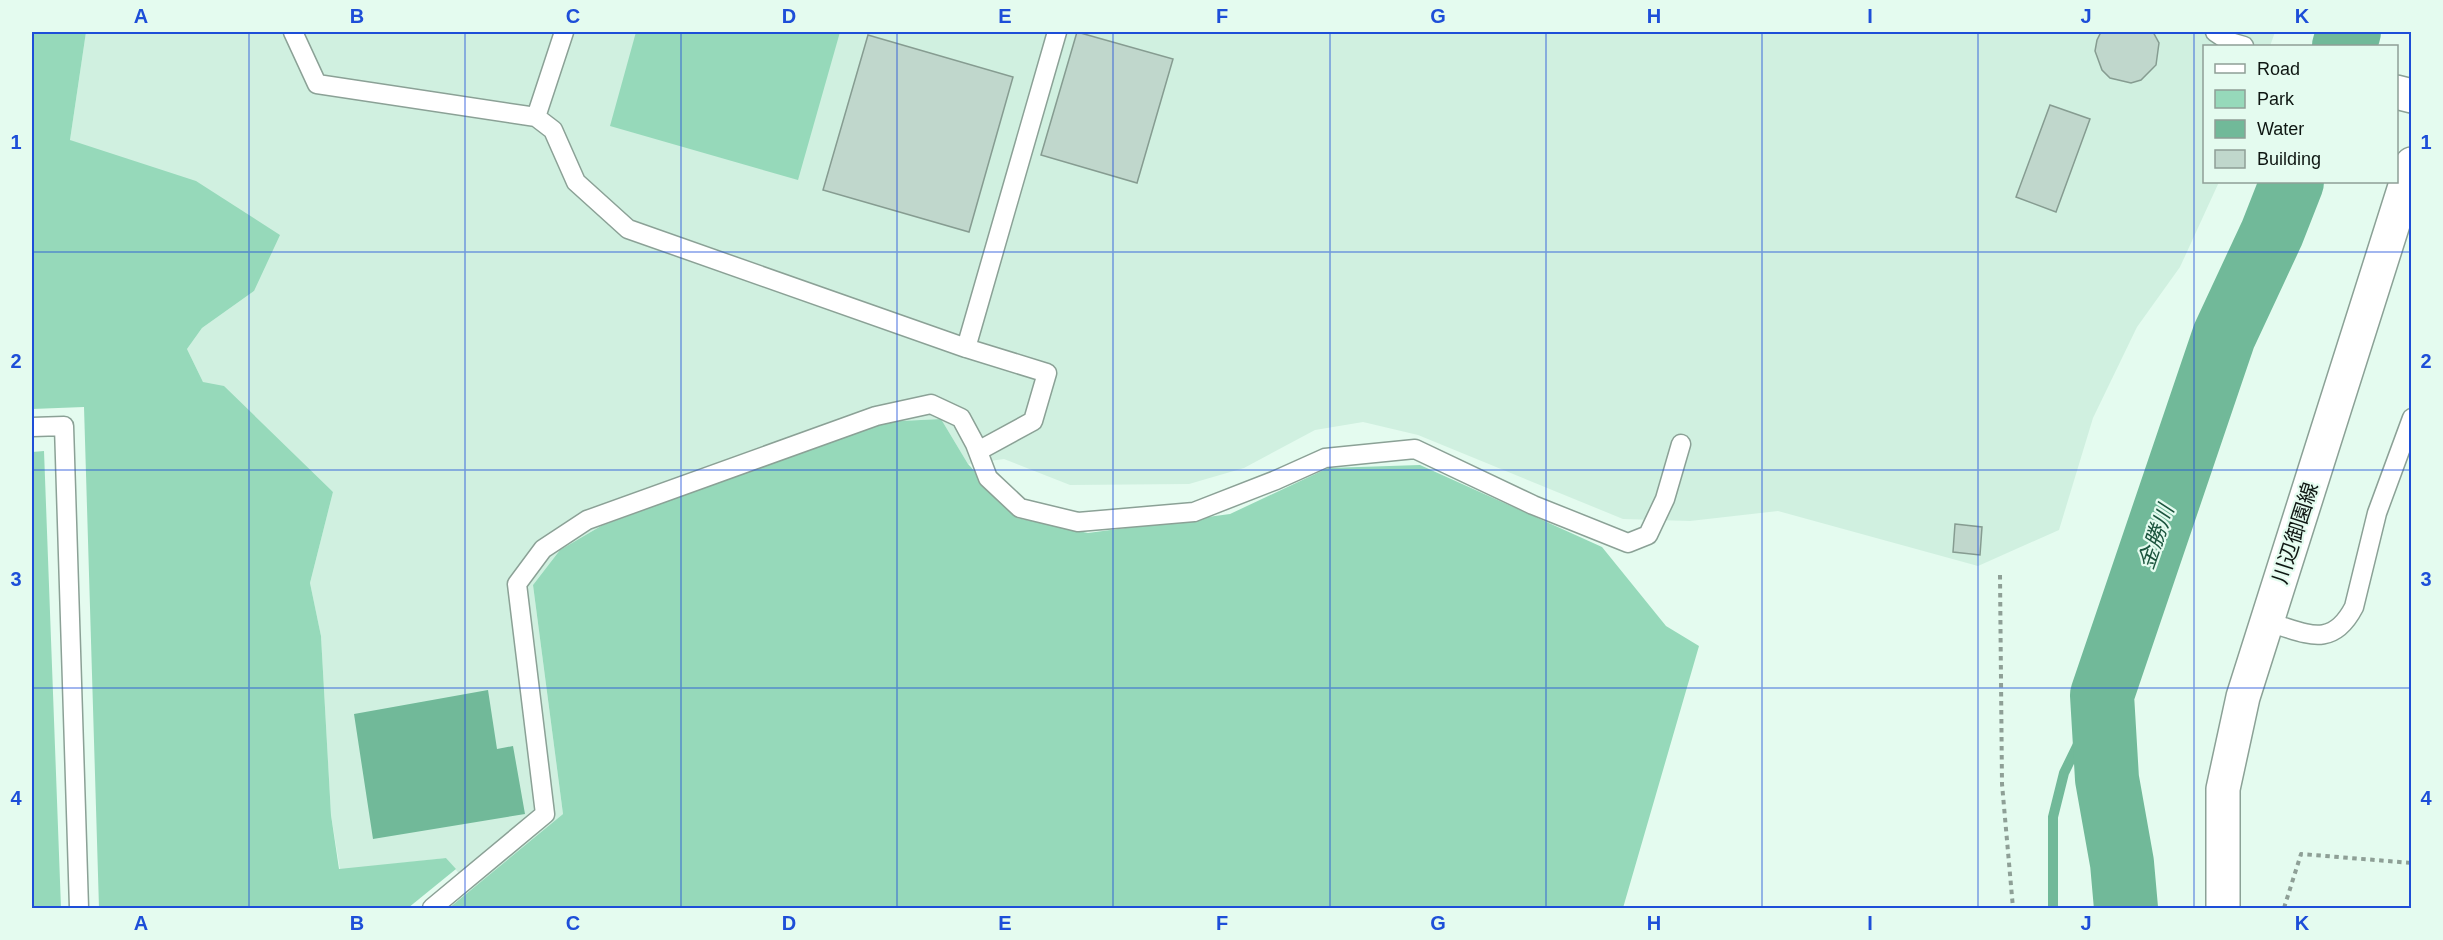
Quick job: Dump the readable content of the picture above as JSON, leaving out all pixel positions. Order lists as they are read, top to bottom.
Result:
{
  "streets": {
    "main road": ["川辺御園線"]
  },
  "water": ["金勝川"],
  "legend": [
    "Road",
    "Park",
    "Water",
    "Building"
  ],
  "grid": {
    "columns": [
      "A",
      "B",
      "C",
      "D",
      "E",
      "F",
      "G",
      "H",
      "I",
      "J",
      "K"
    ],
    "rows": [
      "1",
      "2",
      "3",
      "4"
    ]
  }
}
